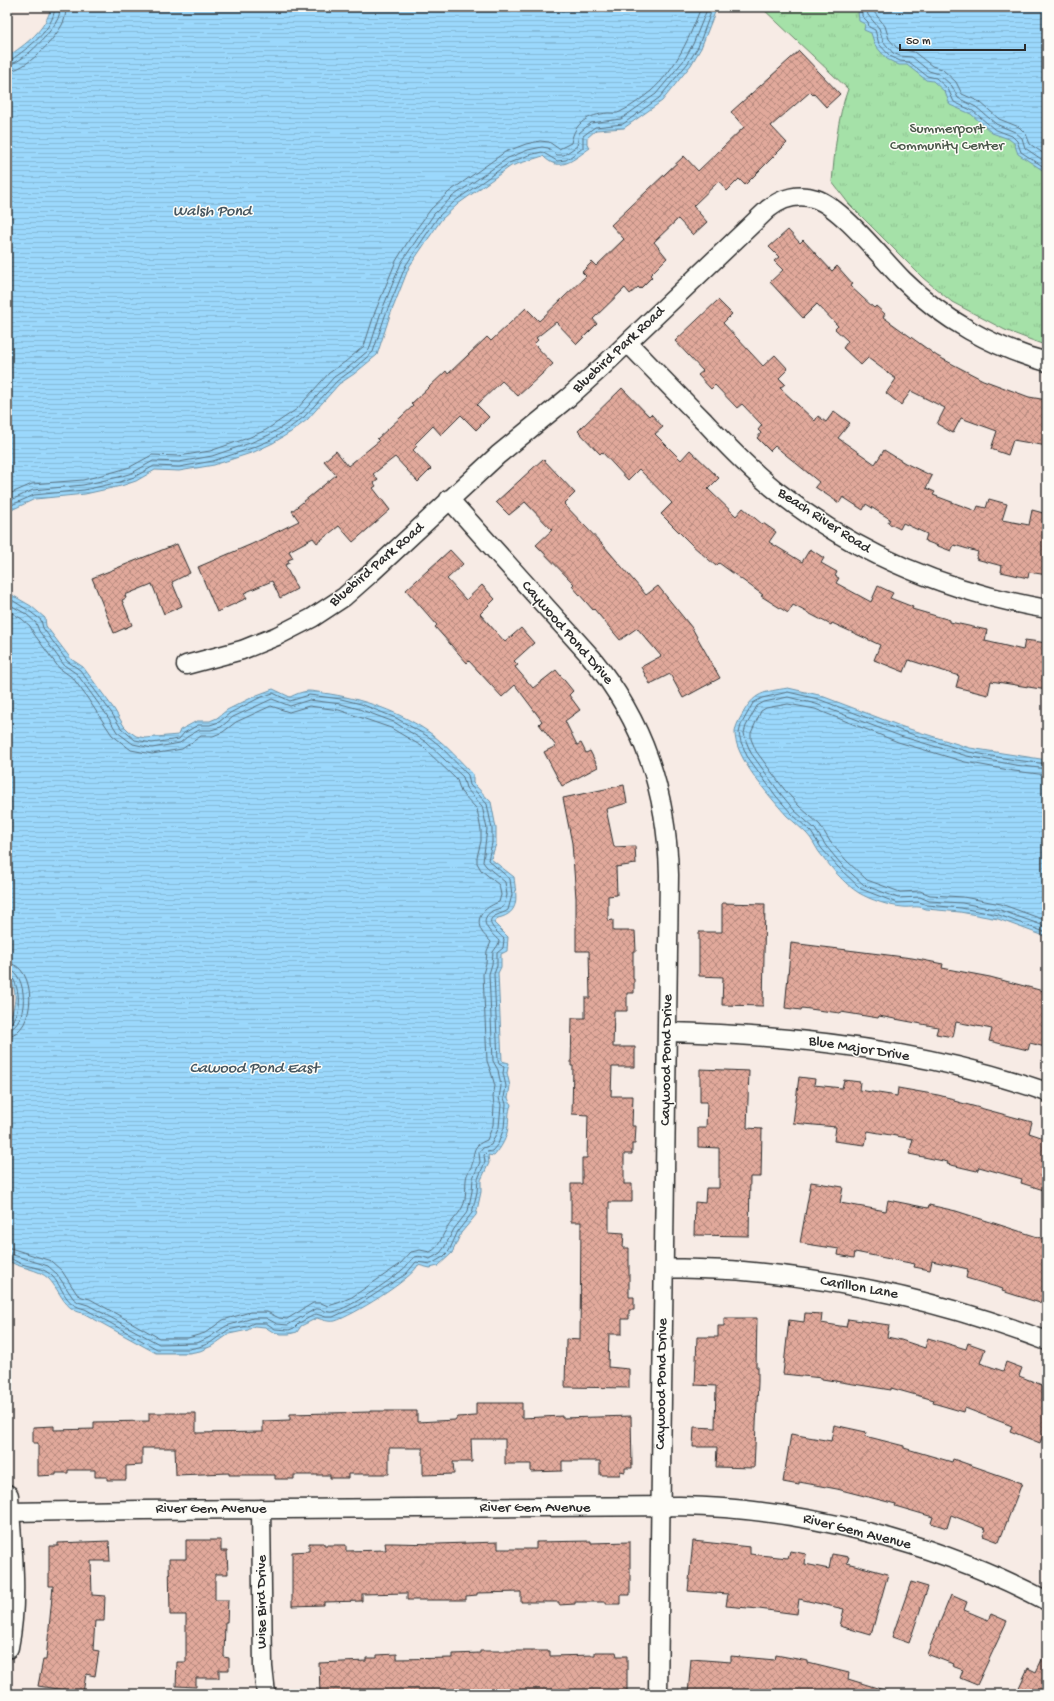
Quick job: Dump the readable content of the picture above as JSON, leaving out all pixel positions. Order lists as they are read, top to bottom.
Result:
{
  "streets": {
    "street": [
      "Bluebird Park Road",
      "Beach River Road",
      "Caywood Pond Drive",
      "Blue Major Drive",
      "Carillon Lane",
      "River Gem Avenue",
      "Wise Bird Drive"
    ]
  },
  "crossings": [
    ["Bluebird Park Road", "Beach River Road"],
    ["Bluebird Park Road", "Caywood Pond Drive"],
    ["Caywood Pond Drive", "Blue Major Drive"],
    ["Caywood Pond Drive", "Carillon Lane"],
    ["Caywood Pond Drive", "River Gem Avenue"],
    ["River Gem Avenue", "Wise Bird Drive"]
  ],
  "water": ["Walsh Pond", "Cawood Pond East"],
  "parks": ["Summerport Community Center"],
  "scale_bar": "50 m"
}
